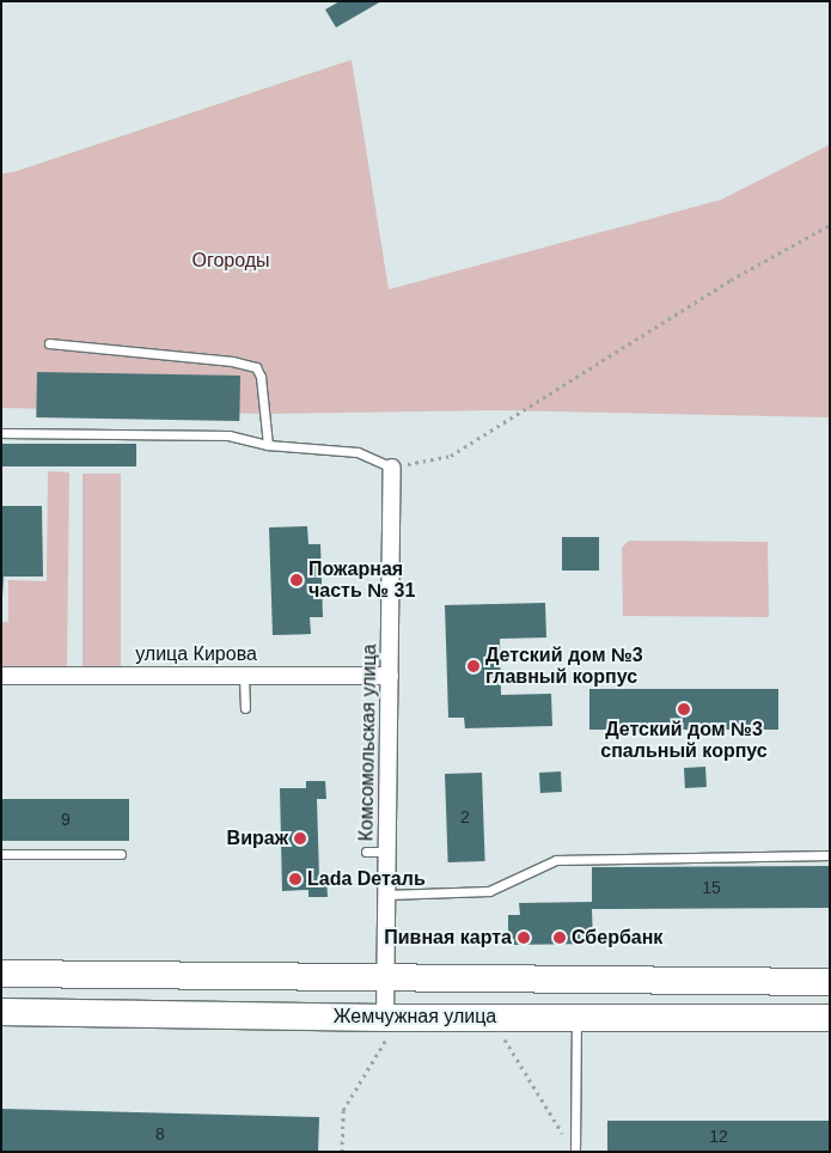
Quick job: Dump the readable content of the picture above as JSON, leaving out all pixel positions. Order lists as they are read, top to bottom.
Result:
{
  "streets": {
    "main road": ["Жемчужная улица"],
    "street": ["улица Кирова", "Комсомольская улица"]
  },
  "crossings": [
    ["улица Кирова", "Комсомольская улица"],
    ["Комсомольская улица", "Жемчужная улица"]
  ],
  "parks": ["Огороды"],
  "places": [
    "Пожарная часть № 31",
    "Детский дом №3 главный корпус",
    "Детский дом №3 спальный корпус",
    "Вираж",
    "Lada Dеталь",
    "Пивная карта",
    "Сбербанк"
  ],
  "house_numbers": [
    "2",
    "9",
    "15",
    "8",
    "12"
  ]
}
